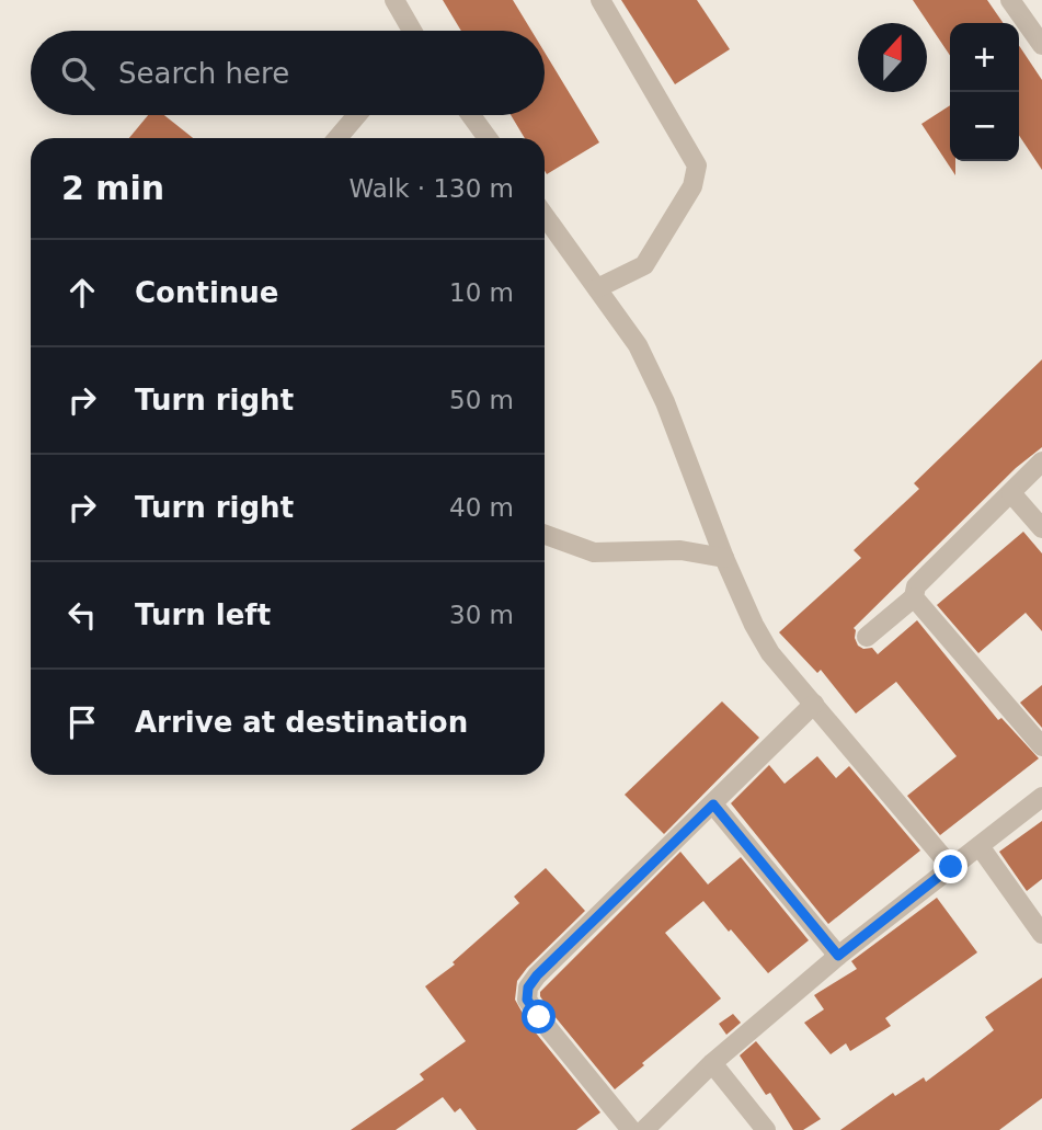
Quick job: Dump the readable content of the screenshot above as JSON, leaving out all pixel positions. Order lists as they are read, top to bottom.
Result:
{
  "north": "top",
  "page": {
    "map_buttons": ["+", "−"],
    "search": "Search here",
    "heading": ["2 min", "Walk · 130 m"],
    "list": [
      ["Continue", "10 m"],
      ["Turn right", "50 m"],
      ["Turn right", "40 m"],
      ["Turn left", "30 m"],
      "Arrive at destination"
    ]
  }
}
